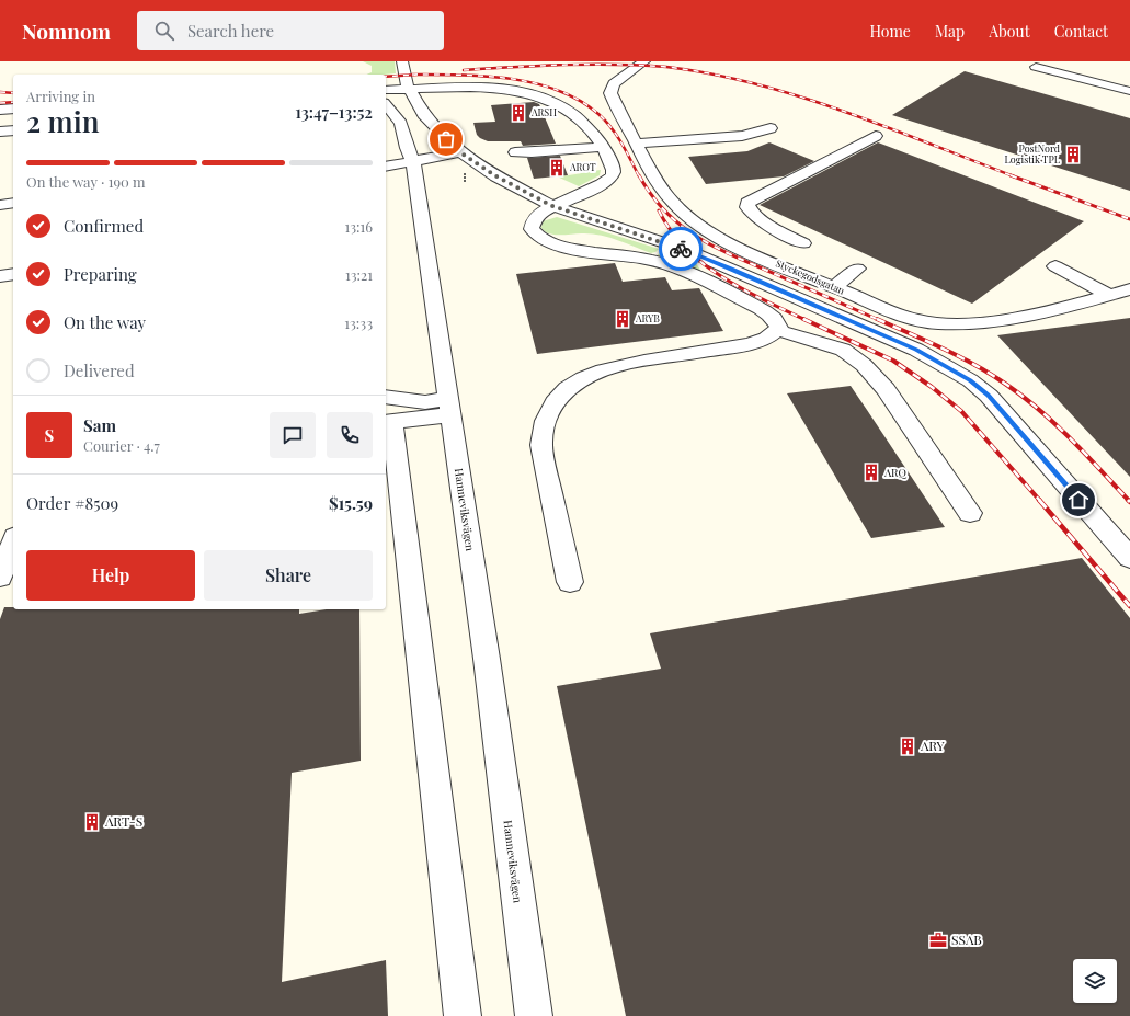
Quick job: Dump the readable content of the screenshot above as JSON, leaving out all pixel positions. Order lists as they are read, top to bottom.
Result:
{
  "streets": {
    "street": ["Styckegodsgatan", "Hamneviksvägen"]
  },
  "places": {
    "building": [
      "ARSH",
      "PostNord Logistik TPL",
      "AROT",
      "ARYB",
      "ARQ",
      "ARY",
      "ART-S"
    ],
    "office": ["SSAB"]
  },
  "page": {
    "header": "Nomnom",
    "search": "Search here",
    "nav": [
      "Home",
      "Map",
      "About",
      "Contact"
    ],
    "heading": ["2 min", "Arriving in", "13:47–13:52"],
    "panel": [
      "Sam",
      "Courier · 4.7",
      "Order #8509",
      "$15.59"
    ],
    "bar": "On the way · 190 m",
    "list": [
      ["Confirmed", "13:16"],
      ["Preparing", "13:21"],
      ["On the way", "13:33"],
      "Delivered"
    ],
    "round": "S",
    "buttons": ["Help", "Share"]
  }
}
